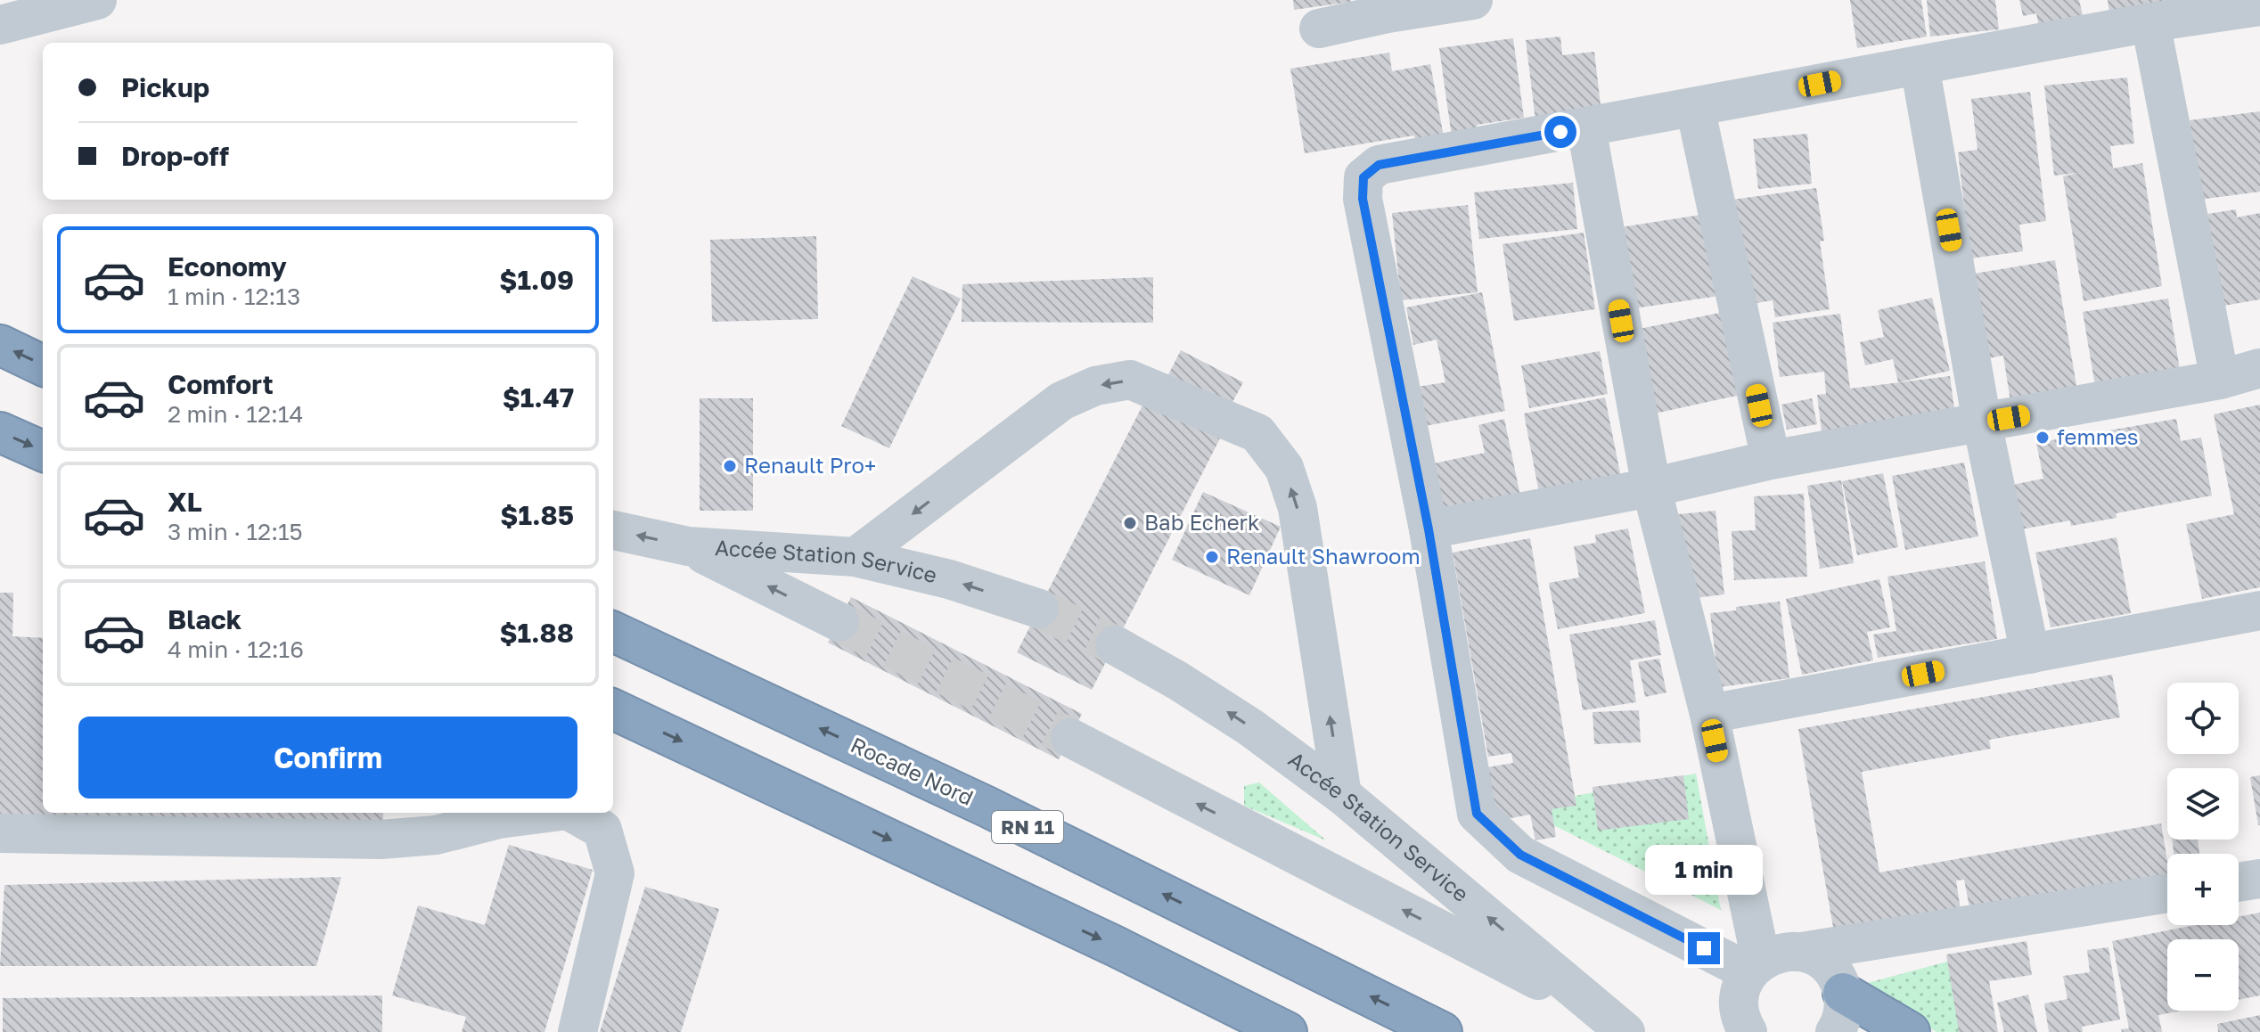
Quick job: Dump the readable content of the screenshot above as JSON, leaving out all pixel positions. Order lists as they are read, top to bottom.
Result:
{
  "streets": {
    "highway": ["Rocade Nord", "RN 11"],
    "street": ["Accée Station Service"]
  },
  "places": [
    "femmes",
    "Renault Pro+",
    "Bab Echerk",
    "Renault Shawroom"
  ],
  "page": {
    "banner": ["Pickup", "Drop-off"],
    "list": [
      {
        "name": "Economy",
        "note": "1 min · 12:13",
        "value": "$1.09"
      },
      {
        "name": "Comfort",
        "note": "2 min · 12:14",
        "value": "$1.47"
      },
      {
        "name": "XL",
        "note": "3 min · 12:15",
        "value": "$1.85"
      },
      {
        "name": "Black",
        "note": "4 min · 12:16",
        "value": "$1.88"
      }
    ],
    "map_buttons": ["+", "−"],
    "buttons": "Confirm",
    "bubble": "1 min"
  }
}
